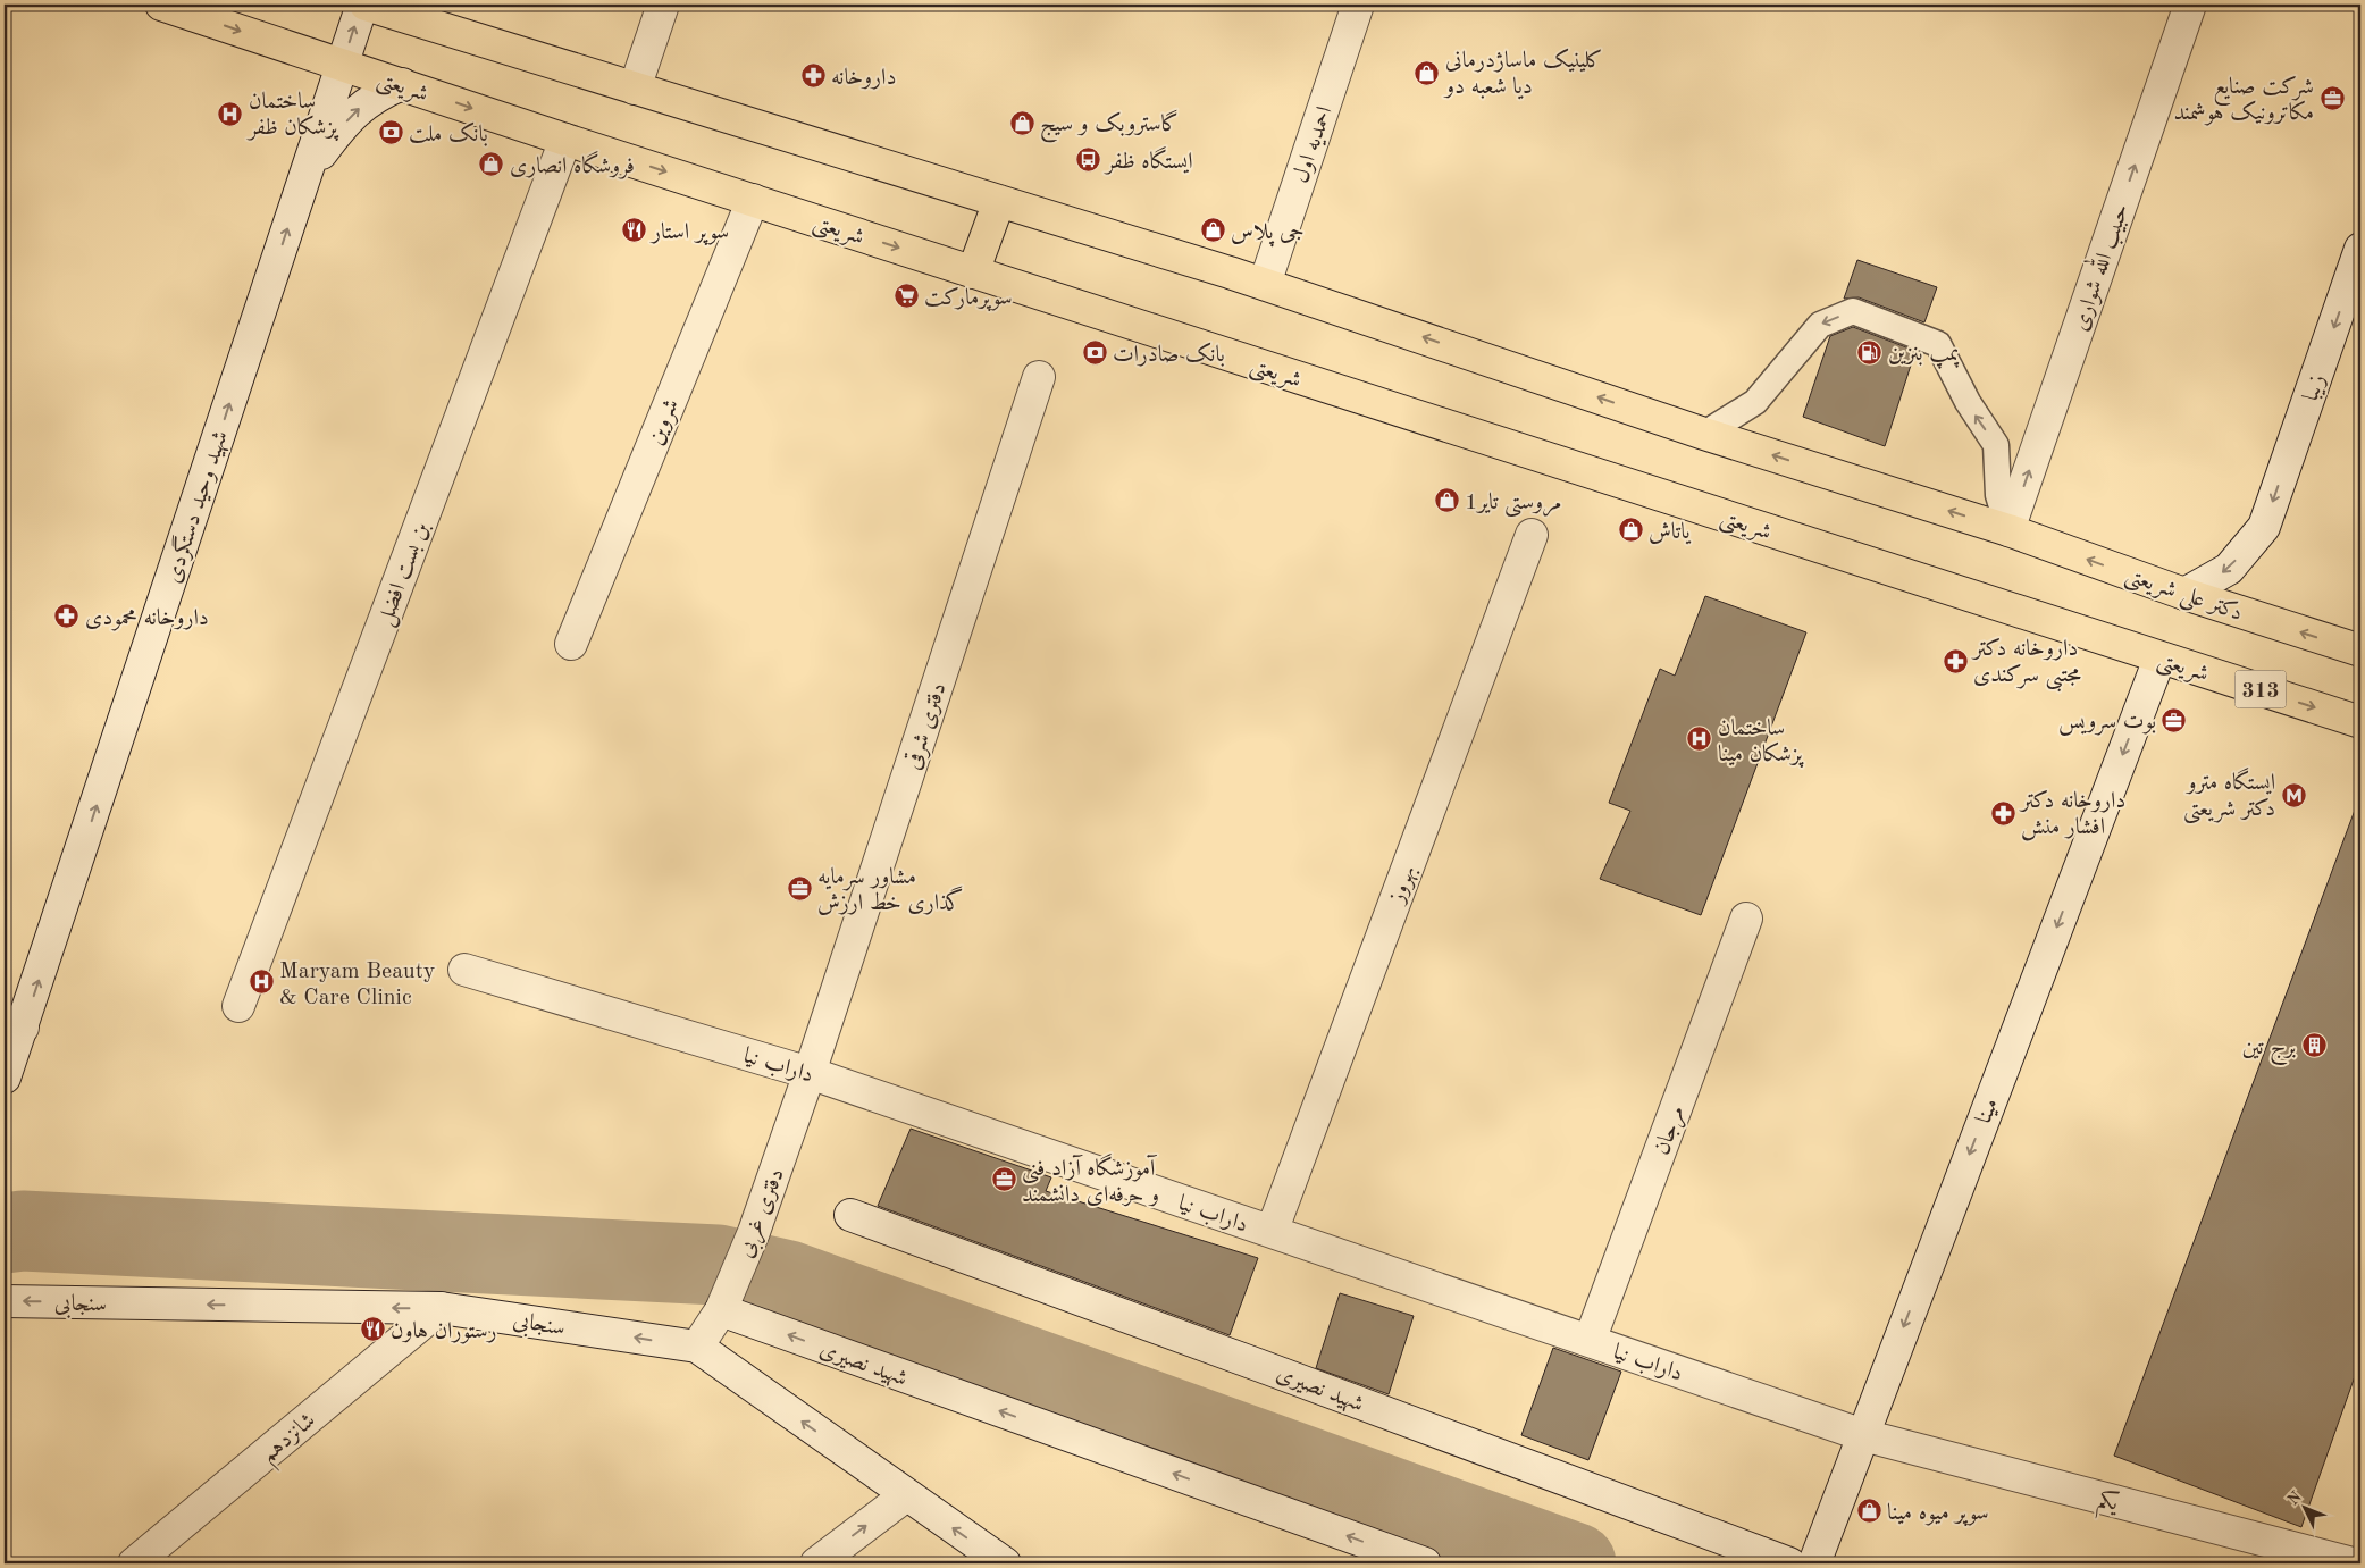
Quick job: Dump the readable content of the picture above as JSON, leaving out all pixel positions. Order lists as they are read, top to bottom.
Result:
{
  "streets": {
    "main road": ["شریعتی", "دکتر علی شریعتی", "313"],
    "street": [
      "احمدیه اول",
      "حبیب الله شواری",
      "زیبا",
      "شروین",
      "شهید وحید دستگردی",
      "بن بست افضل",
      "دفتری شرقی",
      "بهروز",
      "داراب نیا",
      "مینا",
      "مرجان",
      "دفتری غربی",
      "سنجابی",
      "شهید نصیری",
      "شانزدهم",
      "یکم"
    ]
  },
  "crossings": [
    ["شریعتی", "شروین"],
    ["شریعتی", "شهید وحید دستگردی"],
    ["شریعتی", "بن بست افضل"],
    ["شریعتی", "مینا"],
    ["حبیب الله شواری", "دکتر علی شریعتی"],
    ["زیبا", "دکتر علی شریعتی"],
    ["دفتری شرقی", "داراب نیا"],
    ["دفتری شرقی", "دفتری غربی"],
    ["بهروز", "داراب نیا"],
    ["داراب نیا", "مینا"],
    ["داراب نیا", "مرجان"],
    ["داراب نیا", "دفتری غربی"],
    ["داراب نیا", "یکم"],
    ["مینا", "یکم"],
    ["دفتری غربی", "سنجابی"],
    ["دفتری غربی", "شهید نصیری"],
    ["سنجابی", "شانزدهم"]
  ],
  "one_way": [
    "حبیب الله شواری",
    "زیبا",
    "شهید وحید دستگردی",
    "دکتر علی شریعتی",
    "مینا",
    "سنجابی"
  ],
  "places": {
    "shop": [
      "کلینیک ماساژدرمانی دیا شعبه دو",
      "گاستروبک و سیج",
      "فروشگاه انصاری",
      "جی پلاس",
      "مروستی تایر1",
      "یاتاش",
      "سوپر میوه مینا"
    ],
    "pharmacy": [
      "داروخانه",
      "داروخانه محمودی",
      "داروخانه دکتر مجتبی سرکندی",
      "داروخانه دکتر افشار منش"
    ],
    "office": [
      "شرکت صنایع مکاترونیک هوشمند",
      "بوت سرویس",
      "مشاور سرمایه‌ گذاری خط ارزش",
      "آموزشگاه آزاد فنی و حرفه‌ای دانشمند"
    ],
    "hospital": ["ساختمان پزشکان ظفر", "ساختمان پزشكان مينا", "Maryam Beauty & Care Clinic"],
    "bank": ["بانک ملت", "بانک صادرات"],
    "bus stop": ["ایستگاه ظفر"],
    "restaurant": ["سوپر استار", "رستوران هاون"],
    "supermarket": ["سوپرمارکت"],
    "fuel station": ["پمپ بنزین"],
    "metro station": ["ایستگاه مترو دکتر شریعتی"],
    "building": ["برج تین"]
  },
  "north": "top left"
}
